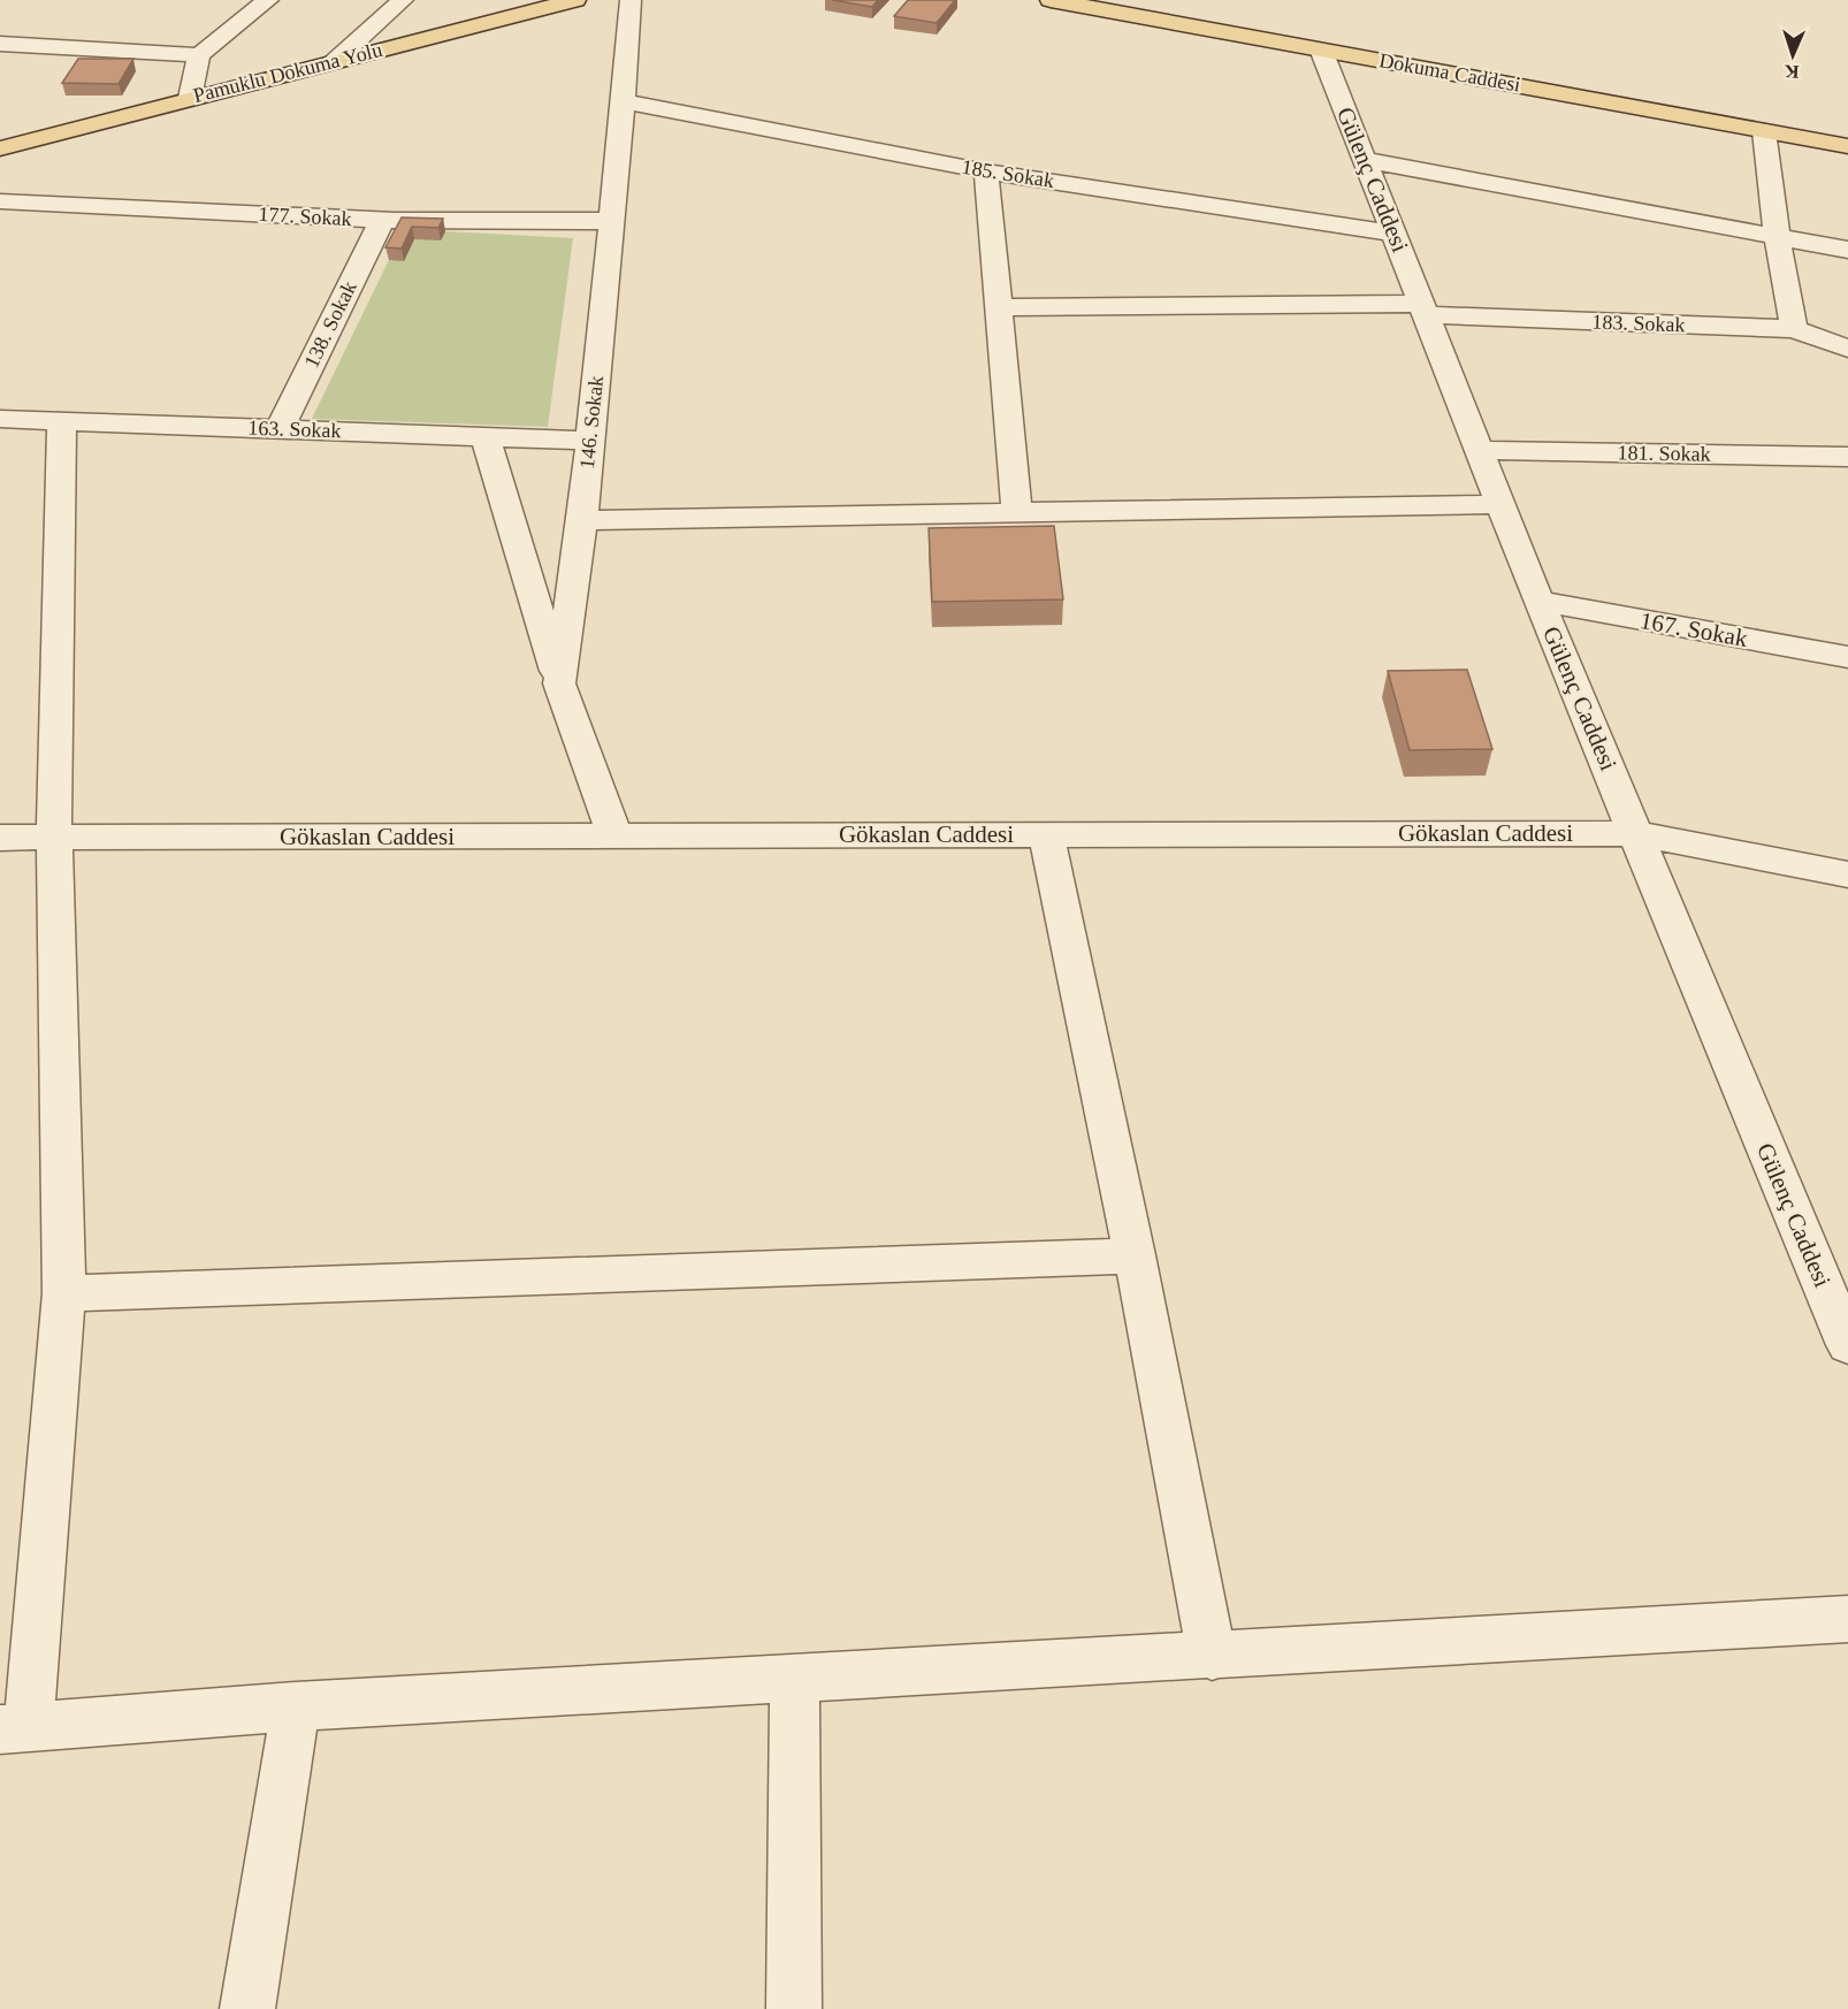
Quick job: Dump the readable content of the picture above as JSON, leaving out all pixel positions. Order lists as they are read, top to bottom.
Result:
{
  "streets": {
    "main road": ["Pamuklu Dokuma Yolu", "Dokuma Caddesi"],
    "street": [
      "185. Sokak",
      "Gülenç Caddesi",
      "177. Sokak",
      "183. Sokak",
      "138. Sokak",
      "146. Sokak",
      "163. Sokak",
      "181. Sokak",
      "167. Sokak",
      "Gökaslan Caddesi"
    ]
  },
  "crossings": [
    ["Dokuma Caddesi", "Gülenç Caddesi"],
    ["185. Sokak", "Gülenç Caddesi"],
    ["185. Sokak", "146. Sokak"],
    ["Gülenç Caddesi", "183. Sokak"],
    ["Gülenç Caddesi", "181. Sokak"],
    ["Gülenç Caddesi", "167. Sokak"],
    ["Gülenç Caddesi", "Gökaslan Caddesi"],
    ["177. Sokak", "138. Sokak"],
    ["177. Sokak", "146. Sokak"],
    ["138. Sokak", "163. Sokak"],
    ["146. Sokak", "163. Sokak"],
    ["146. Sokak", "Gökaslan Caddesi"]
  ],
  "north": "bottom"
}
